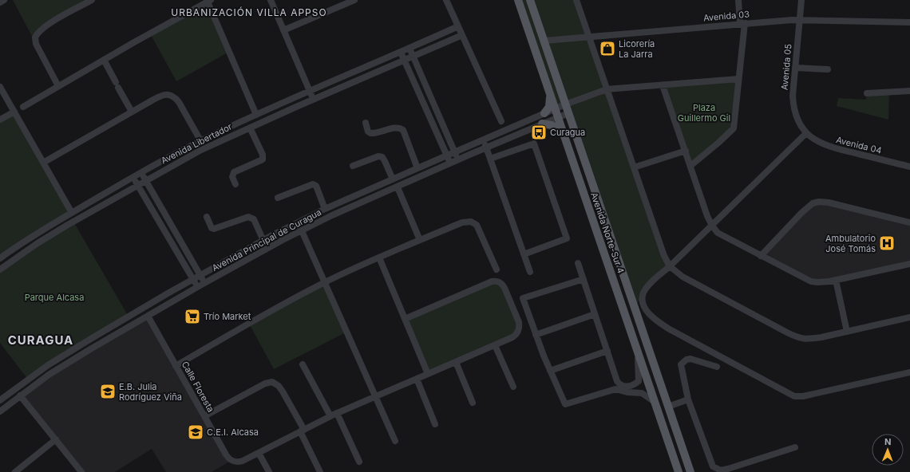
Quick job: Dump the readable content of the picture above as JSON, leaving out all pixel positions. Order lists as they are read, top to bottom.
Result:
{
  "streets": {
    "main road": ["Avenida Norte-Sur 4"],
    "street": [
      "Avenida 03",
      "Avenida 05",
      "Avenida Libertador",
      "Avenida 04",
      "Avenida Principal de Curagua",
      "Calle Floresta"
    ]
  },
  "crossings": [
    ["Avenida 03", "Avenida 05"],
    ["Avenida 03", "Avenida Norte-Sur 4"],
    ["Avenida 05", "Avenida 04"],
    ["Avenida Norte-Sur 4", "Avenida Principal de Curagua"],
    ["Avenida Principal de Curagua", "Calle Floresta"]
  ],
  "districts": ["URBANIZACIÓN VILLA APPSO", "CURAGUA"],
  "parks": ["Plaza Guillermo Gil", "Parque Alcasa"],
  "places": {
    "shop": ["Licorería La Jarra"],
    "bus stop": ["Curagua"],
    "hospital": ["Ambulatorio José Tomás"],
    "supermarket": ["Trío Market"],
    "school or university": ["E.B. Julia Rodríguez Viña", "C.E.I. Alcasa"]
  },
  "north": "top"
}
